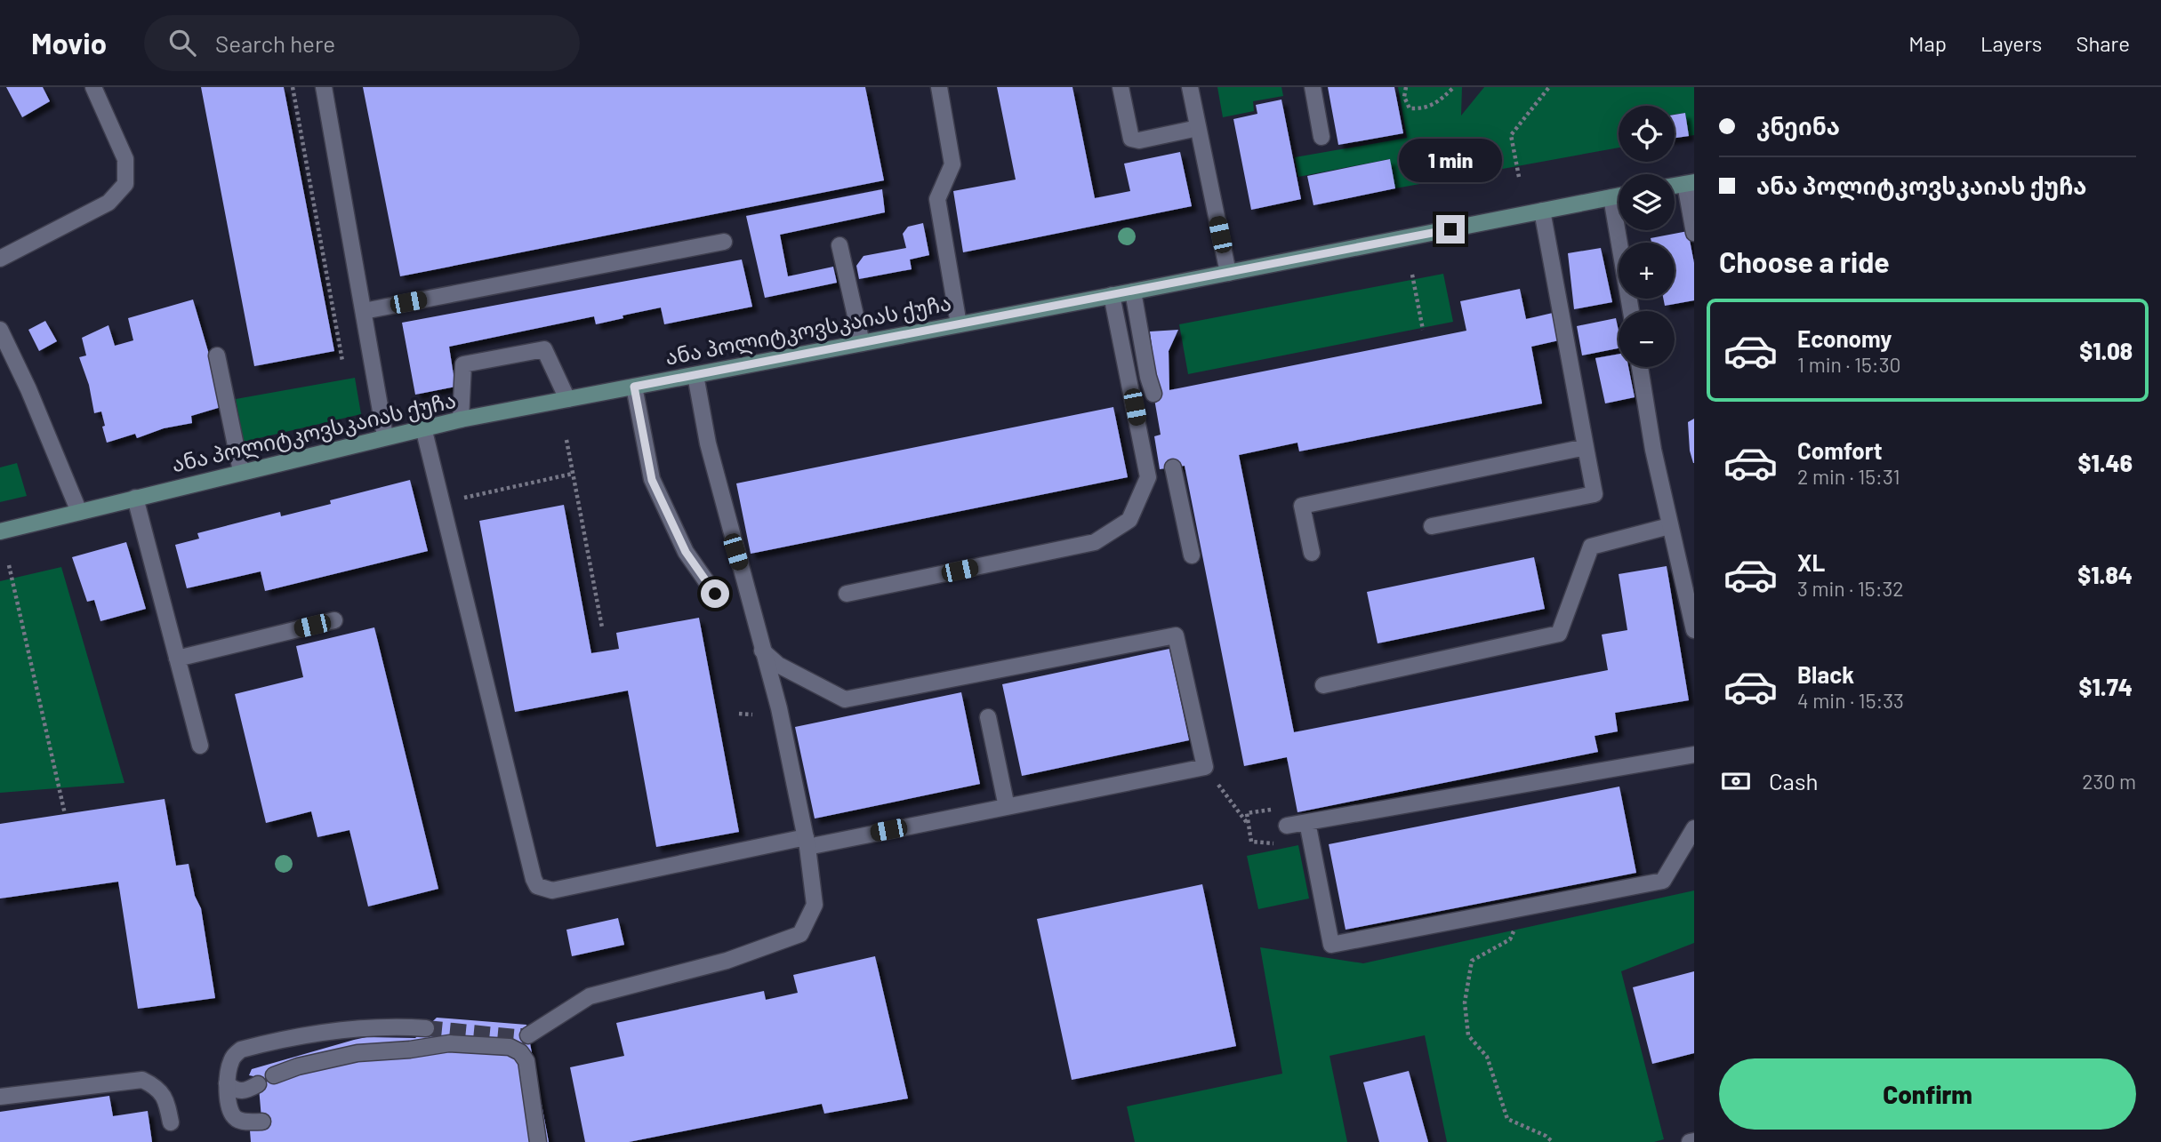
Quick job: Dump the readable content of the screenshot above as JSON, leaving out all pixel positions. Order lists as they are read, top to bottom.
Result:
{
  "streets": {
    "street": ["ანა პოლიტკოვსკაიას ქუჩა"]
  },
  "page": {
    "header": "Movio",
    "search": "Search here",
    "nav": ["Map", "Layers", "Share"],
    "banner": ["კნეინა", "ანა პოლიტკოვსკაიას ქუჩა"],
    "map_buttons": ["+", "−"],
    "bubble": "1 min",
    "heading": "Choose a ride",
    "list": [
      {
        "name": "Economy",
        "note": "1 min · 15:30",
        "value": "$1.08"
      },
      {
        "name": "Comfort",
        "note": "2 min · 15:31",
        "value": "$1.46"
      },
      {
        "name": "XL",
        "note": "3 min · 15:32",
        "value": "$1.84"
      },
      {
        "name": "Black",
        "note": "4 min · 15:33",
        "value": "$1.74"
      }
    ],
    "pay": ["Cash", "230 m"],
    "buttons": "Confirm"
  }
}
